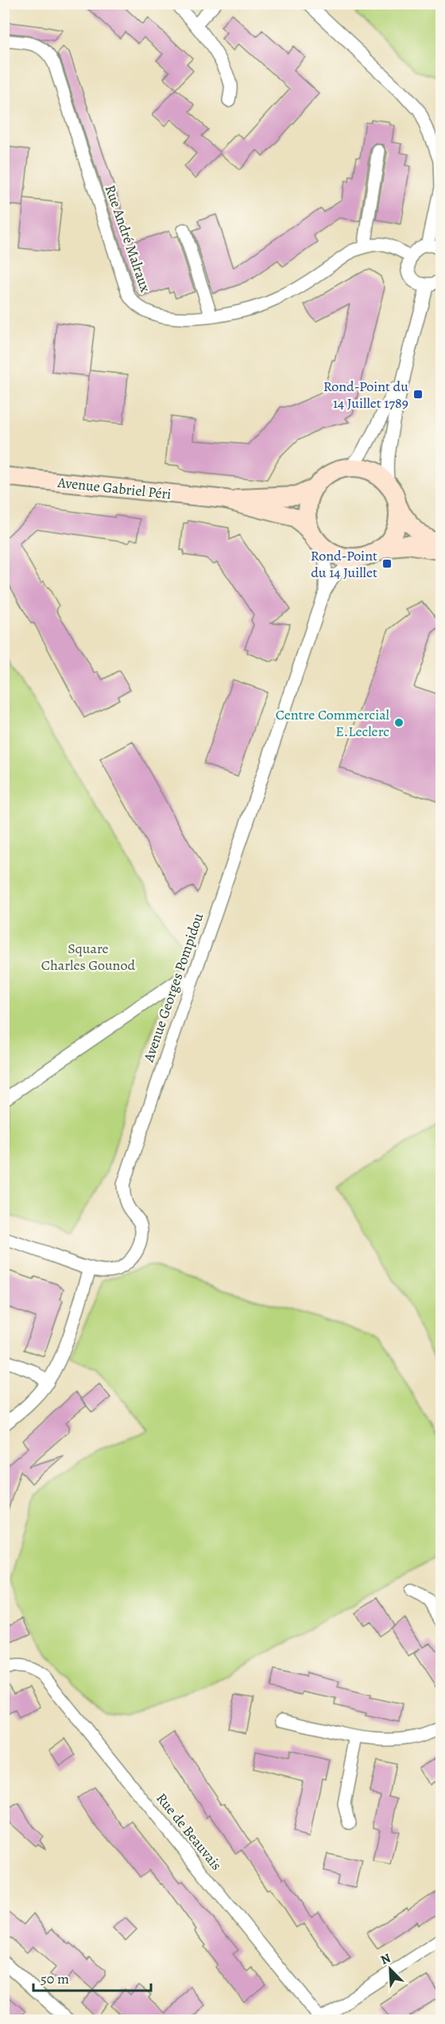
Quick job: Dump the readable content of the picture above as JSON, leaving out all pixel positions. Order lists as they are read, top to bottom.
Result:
{
  "streets": {
    "main road": ["Avenue Gabriel Péri"],
    "street": ["Rue André Malraux", "Avenue Georges Pompidou", "Rue de Beauvais"]
  },
  "crossings": [
    ["Avenue Gabriel Péri", "Avenue Georges Pompidou"]
  ],
  "parks": ["Square Charles Gounod"],
  "places": {
    "transit": ["Rond-Point du 14 Juillet 1789", "Rond-Point du 14 Juillet"],
    "other": ["Centre Commercial E.Leclerc"]
  },
  "scale_bar": "50 m",
  "north": "top left"
}
